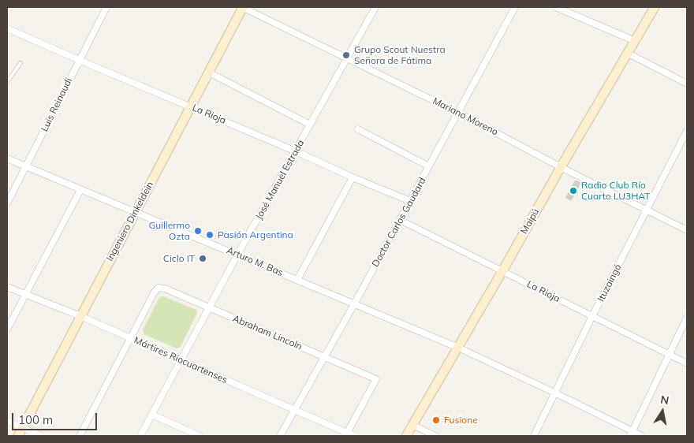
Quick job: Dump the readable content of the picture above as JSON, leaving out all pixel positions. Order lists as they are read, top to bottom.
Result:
{
  "streets": {
    "main road": ["Ingeniero Dinkeldein", "Maipú"],
    "street": [
      "Luis Reinaudi",
      "La Rioja",
      "Mariano Moreno",
      "José Manuel Estrada",
      "Doctor Carlos Gaudard",
      "Arturo M. Bas",
      "Ituzaingó",
      "Abraham Lincoln",
      "Mártires Riocuartenses"
    ]
  },
  "crossings": [
    ["Luis Reinaudi", "La Rioja"],
    ["Luis Reinaudi", "Arturo M. Bas"],
    ["La Rioja", "José Manuel Estrada"],
    ["La Rioja", "Ingeniero Dinkeldein"],
    ["La Rioja", "Maipú"],
    ["La Rioja", "Doctor Carlos Gaudard"],
    ["La Rioja", "Ituzaingó"],
    ["Mariano Moreno", "José Manuel Estrada"],
    ["Mariano Moreno", "Ingeniero Dinkeldein"],
    ["Mariano Moreno", "Maipú"],
    ["Mariano Moreno", "Doctor Carlos Gaudard"],
    ["Mariano Moreno", "Ituzaingó"],
    ["José Manuel Estrada", "Arturo M. Bas"],
    ["José Manuel Estrada", "Abraham Lincoln"],
    ["José Manuel Estrada", "Mártires Riocuartenses"],
    ["Ingeniero Dinkeldein", "Arturo M. Bas"],
    ["Ingeniero Dinkeldein", "Mártires Riocuartenses"],
    ["Maipú", "Arturo M. Bas"],
    ["Doctor Carlos Gaudard", "Arturo M. Bas"],
    ["Doctor Carlos Gaudard", "Abraham Lincoln"],
    ["Doctor Carlos Gaudard", "Mártires Riocuartenses"],
    ["Arturo M. Bas", "Ituzaingó"],
    ["Abraham Lincoln", "Mártires Riocuartenses"]
  ],
  "places": [
    "Grupo Scout Nuestra Señora de Fátima",
    "Radio Club Río Cuarto LU3HAT",
    "Guillermo Ozta",
    "Pasión Argentina",
    "Ciclo IT",
    "Fusione"
  ],
  "scale_bar": "100 m",
  "north": "top"
}
